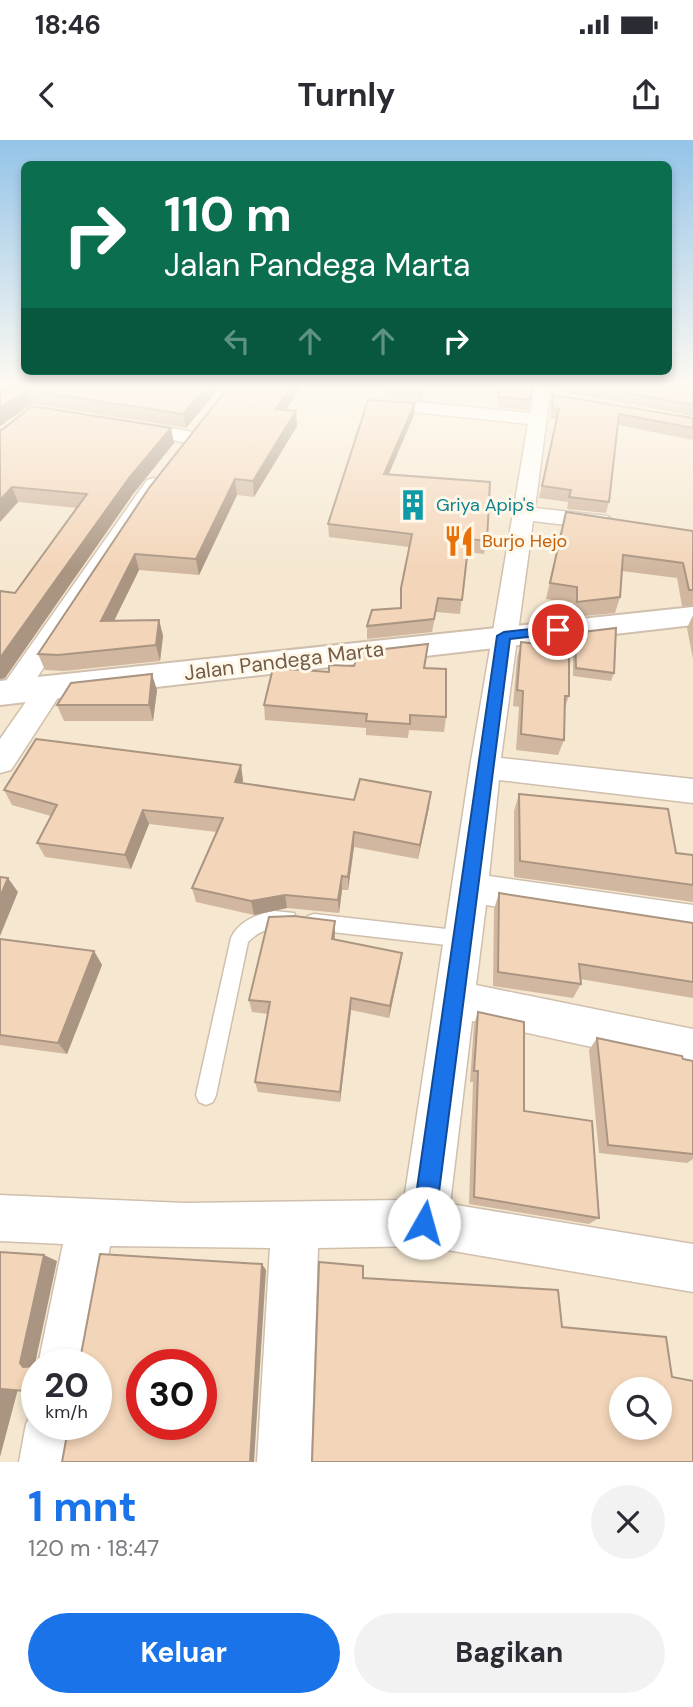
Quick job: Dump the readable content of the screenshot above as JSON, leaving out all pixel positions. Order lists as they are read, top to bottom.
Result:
{
  "streets": {
    "street": ["Jalan Pandega Marta"]
  },
  "places": {
    "building": ["Griya Apip's"],
    "restaurant": ["Burjo Hejo"]
  },
  "page": {
    "status": "18:46",
    "header": "Turnly",
    "turn": ["110 m", "Jalan Pandega Marta"],
    "speed": "20 km/h",
    "limit": "30",
    "heading": ["1 mnt", "120 m · 18:47"],
    "buttons": ["Keluar", "Bagikan"]
  }
}
